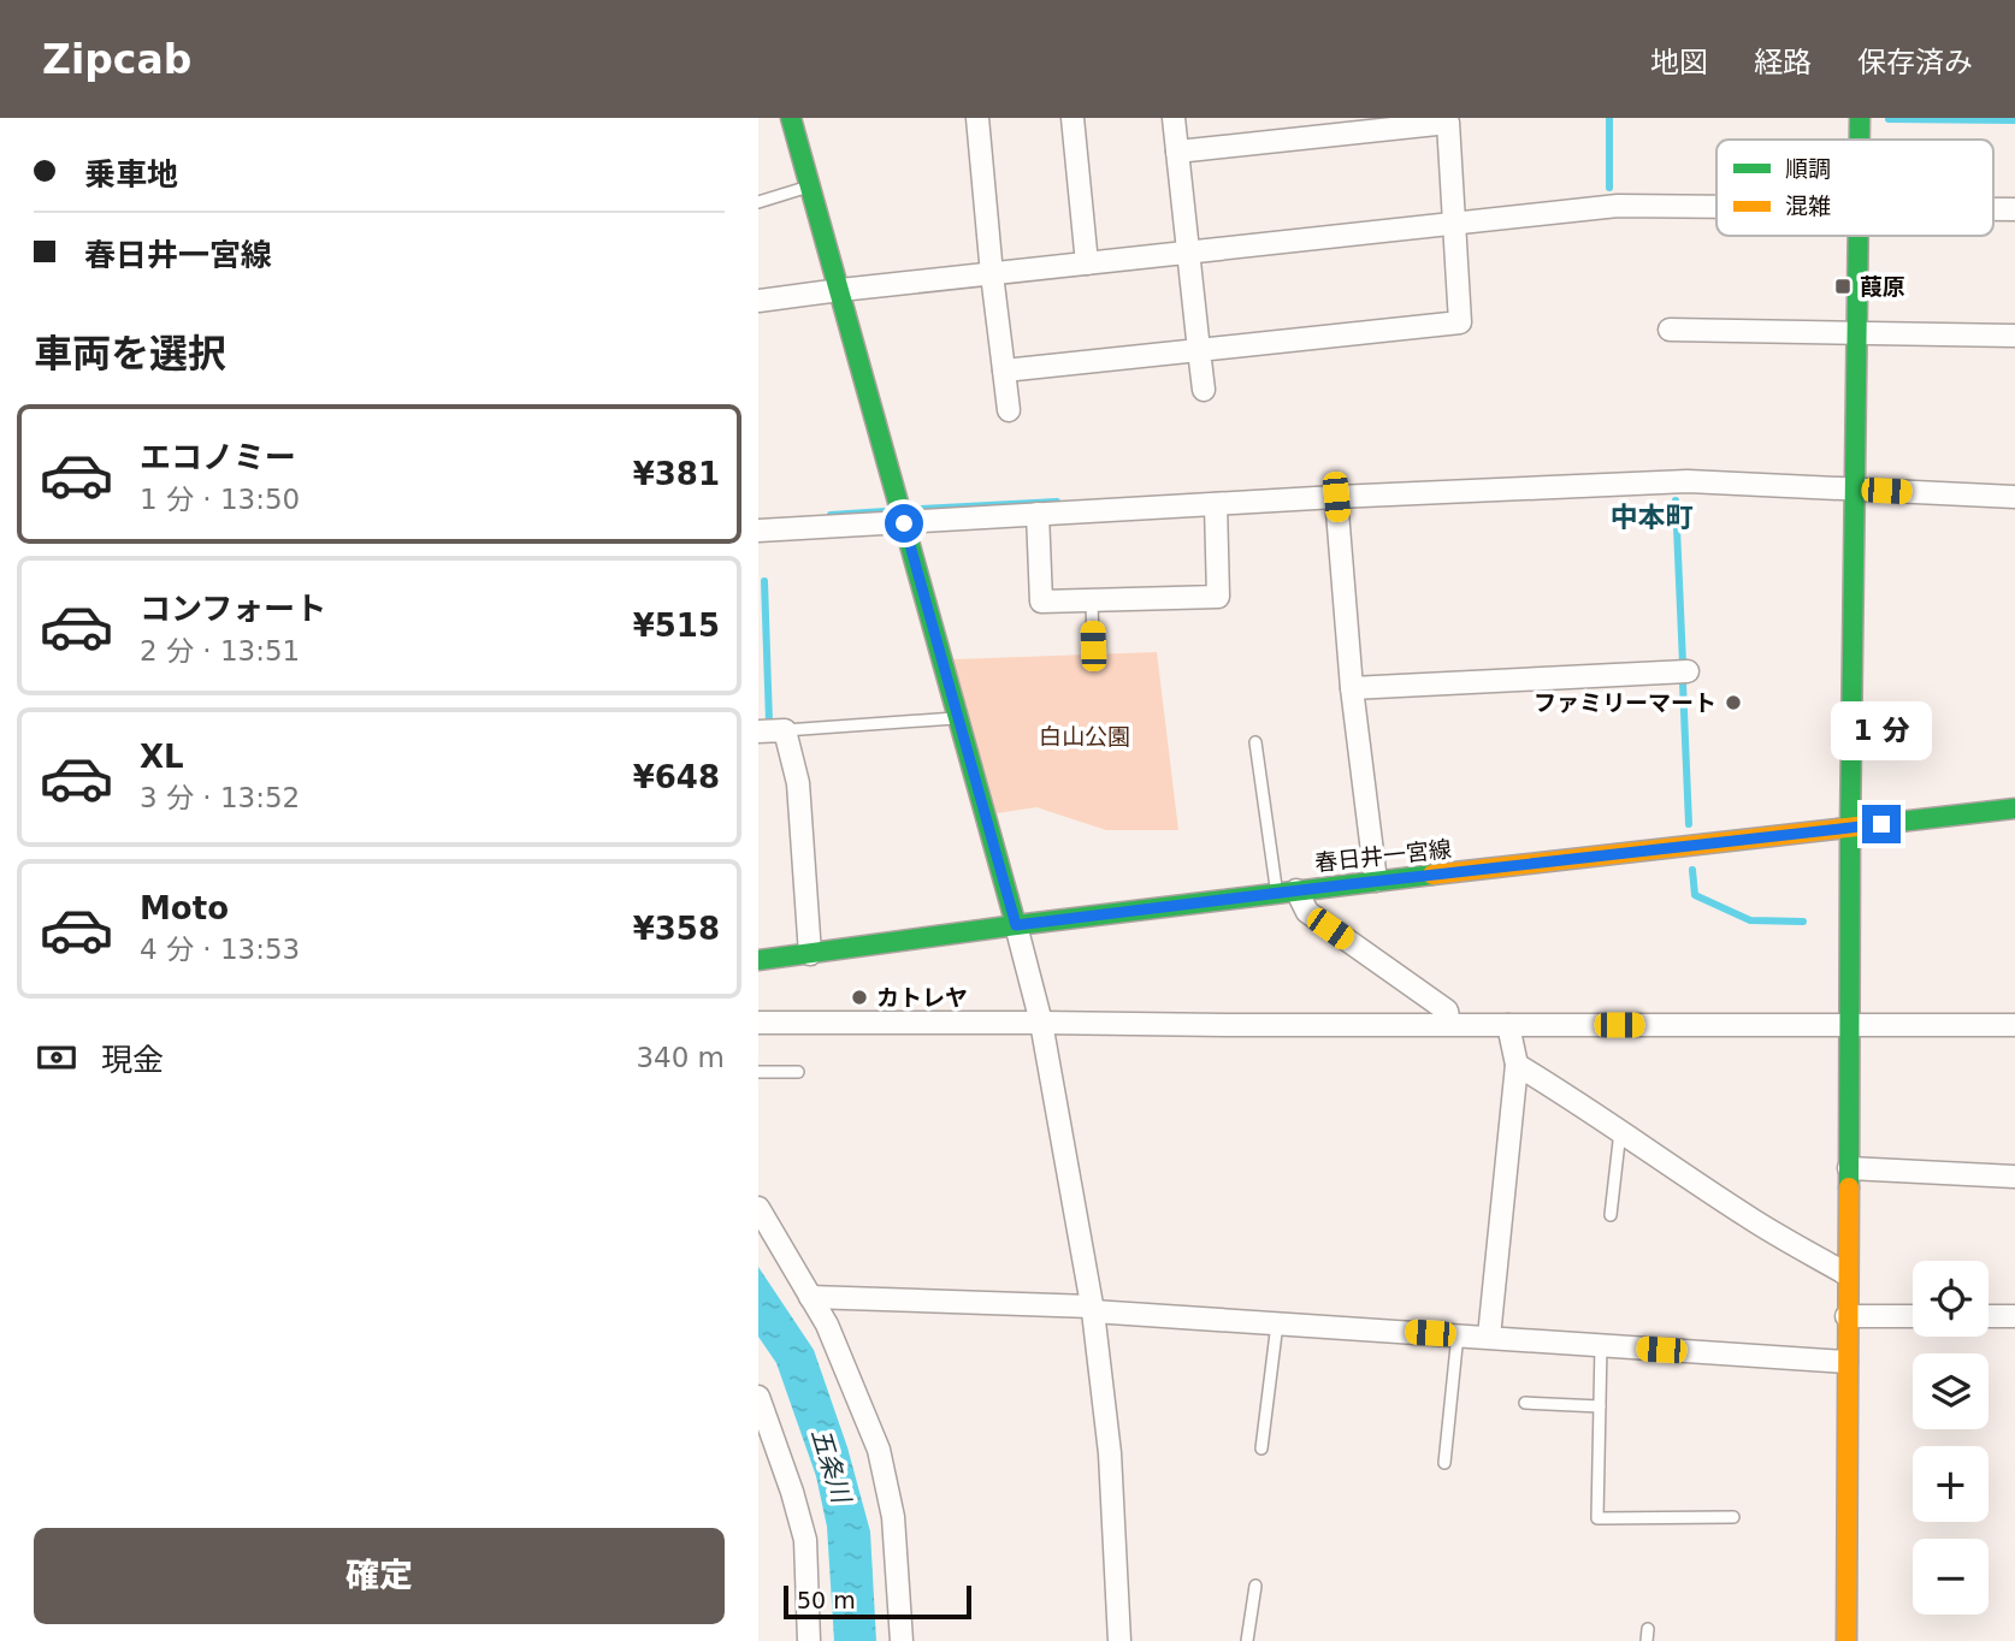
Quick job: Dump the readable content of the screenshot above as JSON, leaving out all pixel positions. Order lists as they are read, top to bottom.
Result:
{
  "streets": {
    "street": ["春日井一宮線"]
  },
  "districts": ["中本町"],
  "water": ["五条川"],
  "parks": ["白山公園"],
  "places": {
    "transit": ["葭原"],
    "other": ["ファミリーマート", "カトレヤ"]
  },
  "legend": ["順調", "混雑"],
  "scale_bar": "50 m",
  "page": {
    "header": "Zipcab",
    "nav": ["地図", "経路", "保存済み"],
    "banner": ["乗車地", "春日井一宮線"],
    "heading": "車両を選択",
    "list": [
      {
        "name": "エコノミー",
        "note": "1 分 · 13:50",
        "value": "¥381"
      },
      {
        "name": "コンフォート",
        "note": "2 分 · 13:51",
        "value": "¥515"
      },
      {
        "name": "XL",
        "note": "3 分 · 13:52",
        "value": "¥648"
      },
      {
        "name": "Moto",
        "note": "4 分 · 13:53",
        "value": "¥358"
      }
    ],
    "bubble": "1 分",
    "pay": ["現金", "340 m"],
    "map_buttons": ["+", "−"],
    "buttons": "確定",
    "scale": "50 m"
  }
}
